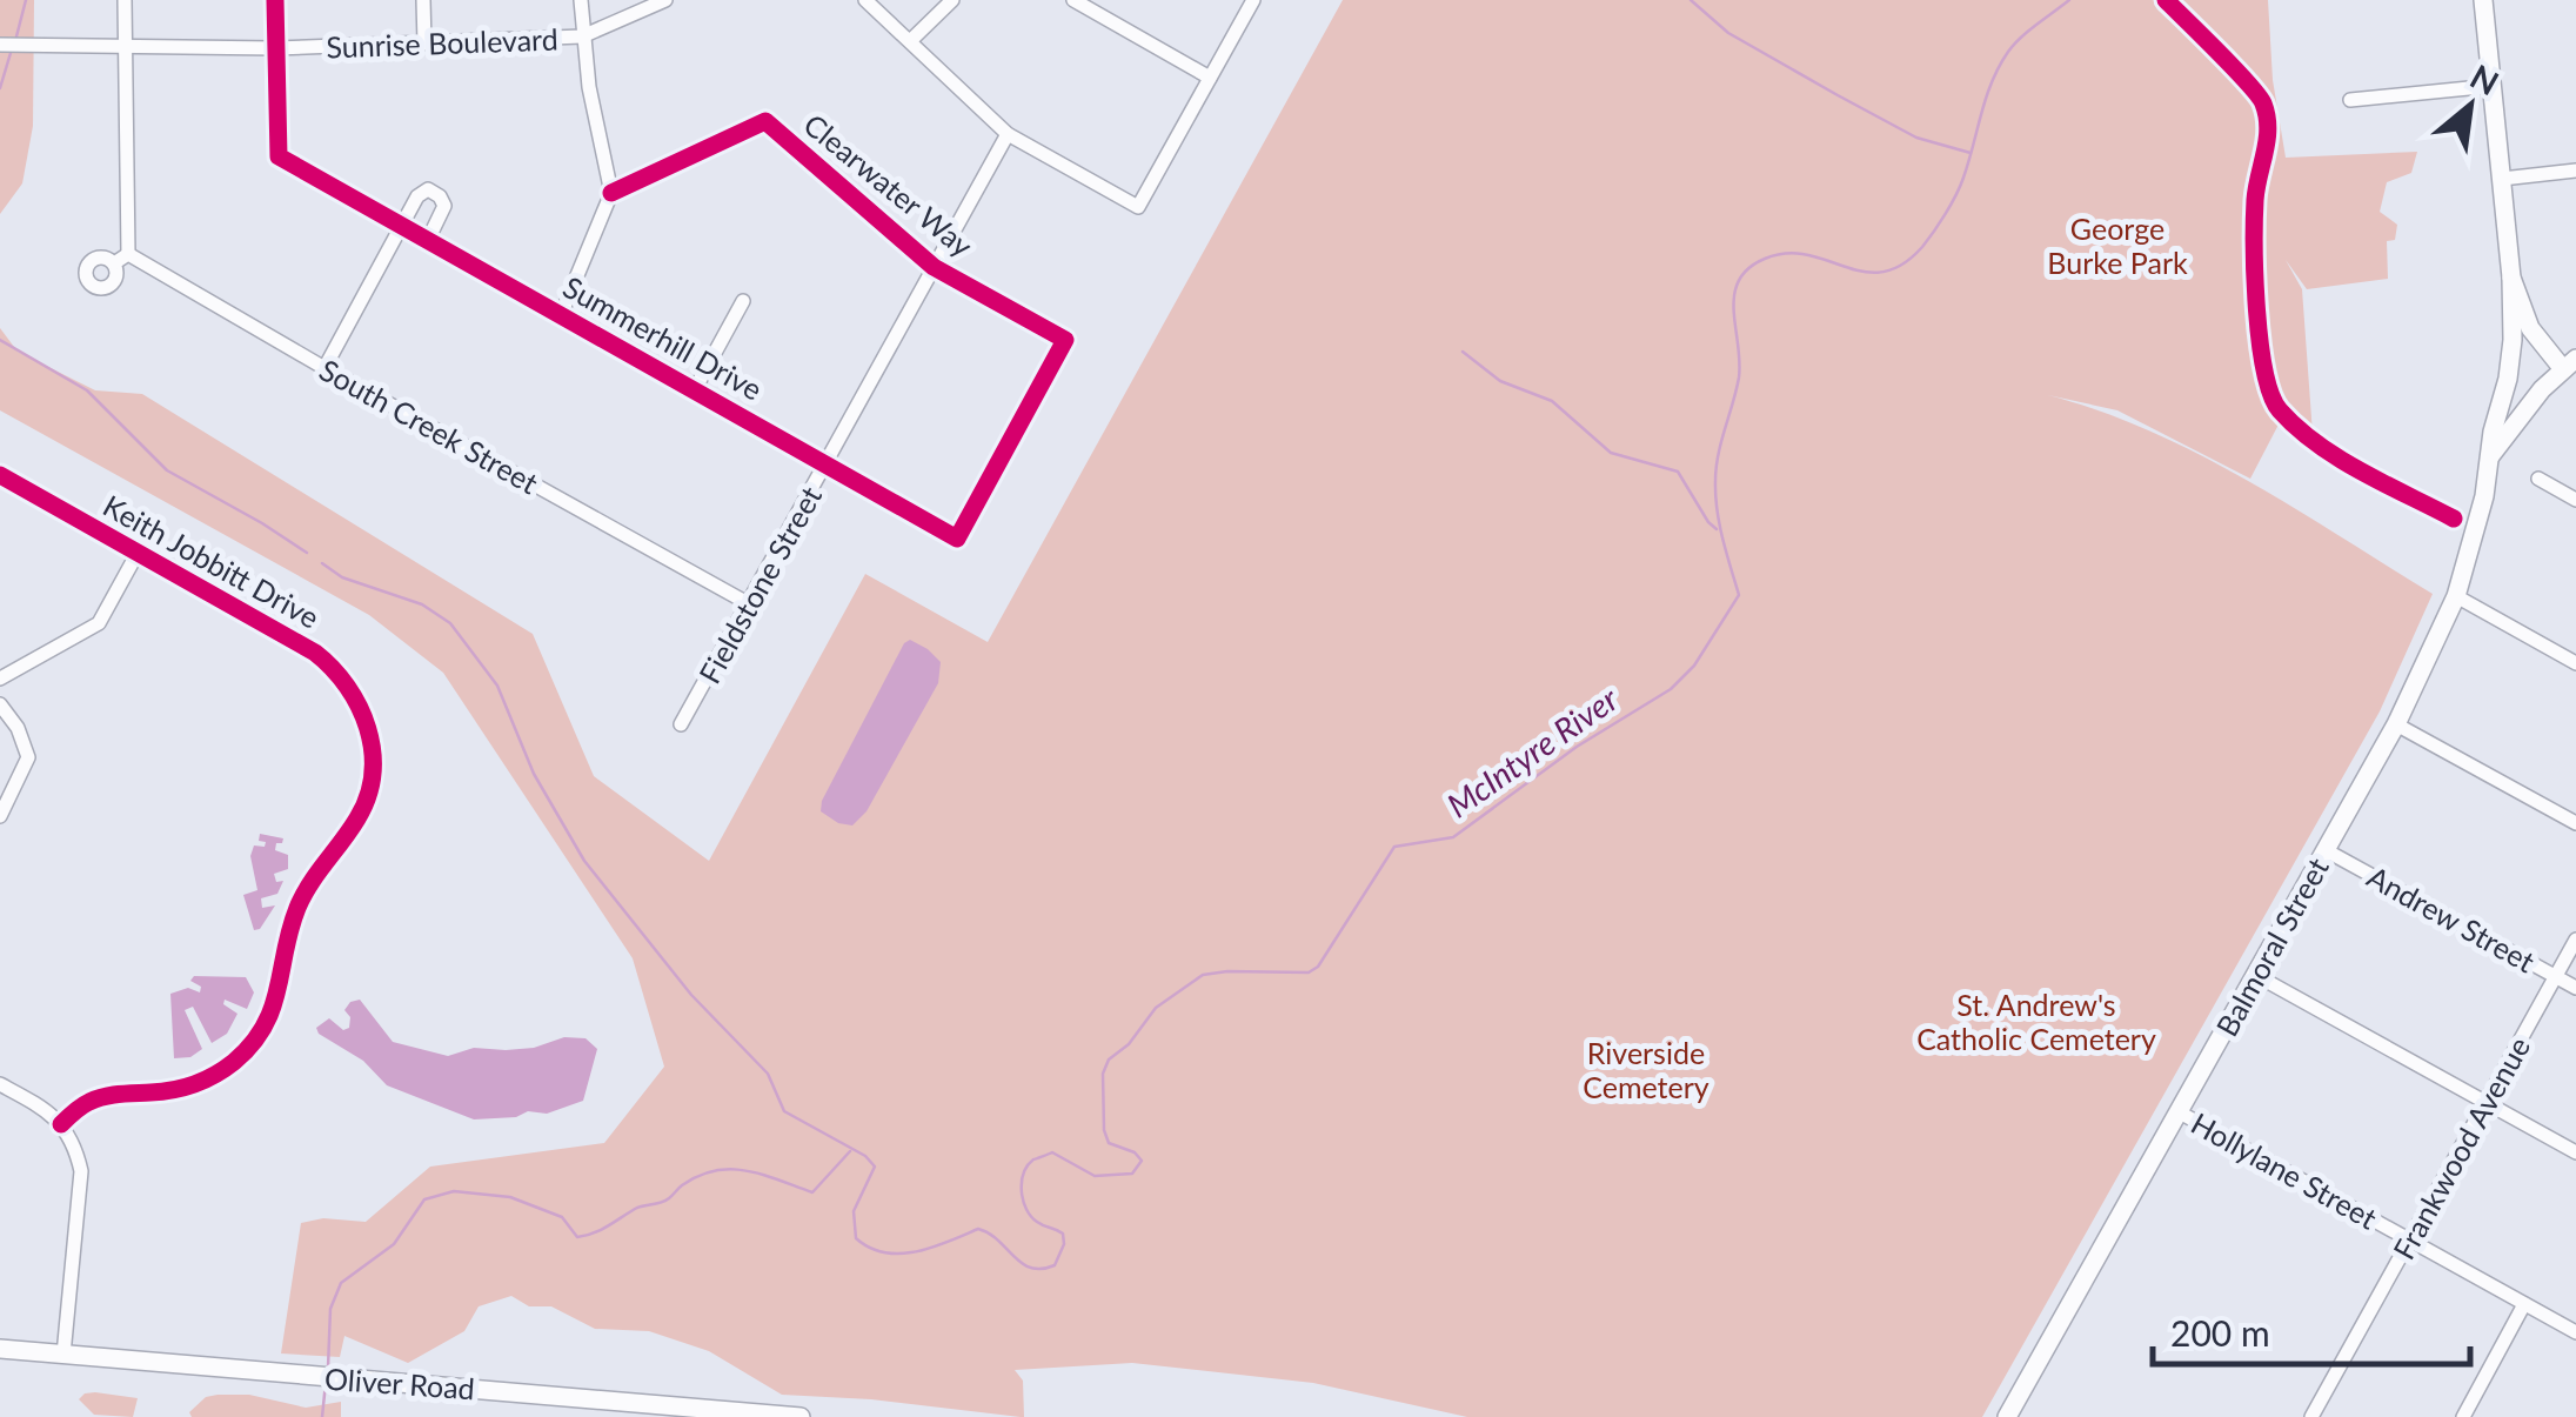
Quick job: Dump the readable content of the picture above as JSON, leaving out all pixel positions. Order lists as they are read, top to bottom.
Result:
{
  "streets": {
    "main road": ["Balmoral Street", "Oliver Road"],
    "street": [
      "Sunrise Boulevard",
      "Clearwater Way",
      "Summerhill Drive",
      "South Creek Street",
      "Keith Jobbitt Drive",
      "Fieldstone Street",
      "Andrew Street",
      "Frankwood Avenue",
      "Hollylane Street"
    ]
  },
  "crossings": [
    ["Sunrise Boulevard", "Summerhill Drive"],
    ["Clearwater Way", "Summerhill Drive"],
    ["Clearwater Way", "Fieldstone Street"],
    ["Summerhill Drive", "Fieldstone Street"],
    ["South Creek Street", "Fieldstone Street"],
    ["Andrew Street", "Balmoral Street"],
    ["Andrew Street", "Frankwood Avenue"],
    ["Balmoral Street", "Hollylane Street"],
    ["Frankwood Avenue", "Hollylane Street"]
  ],
  "water": ["McIntyre River"],
  "parks": ["George Burke Park", "St. Andrew's Catholic Cemetery", "Riverside Cemetery"],
  "scale_bar": "200 m",
  "north": "top right"
}
